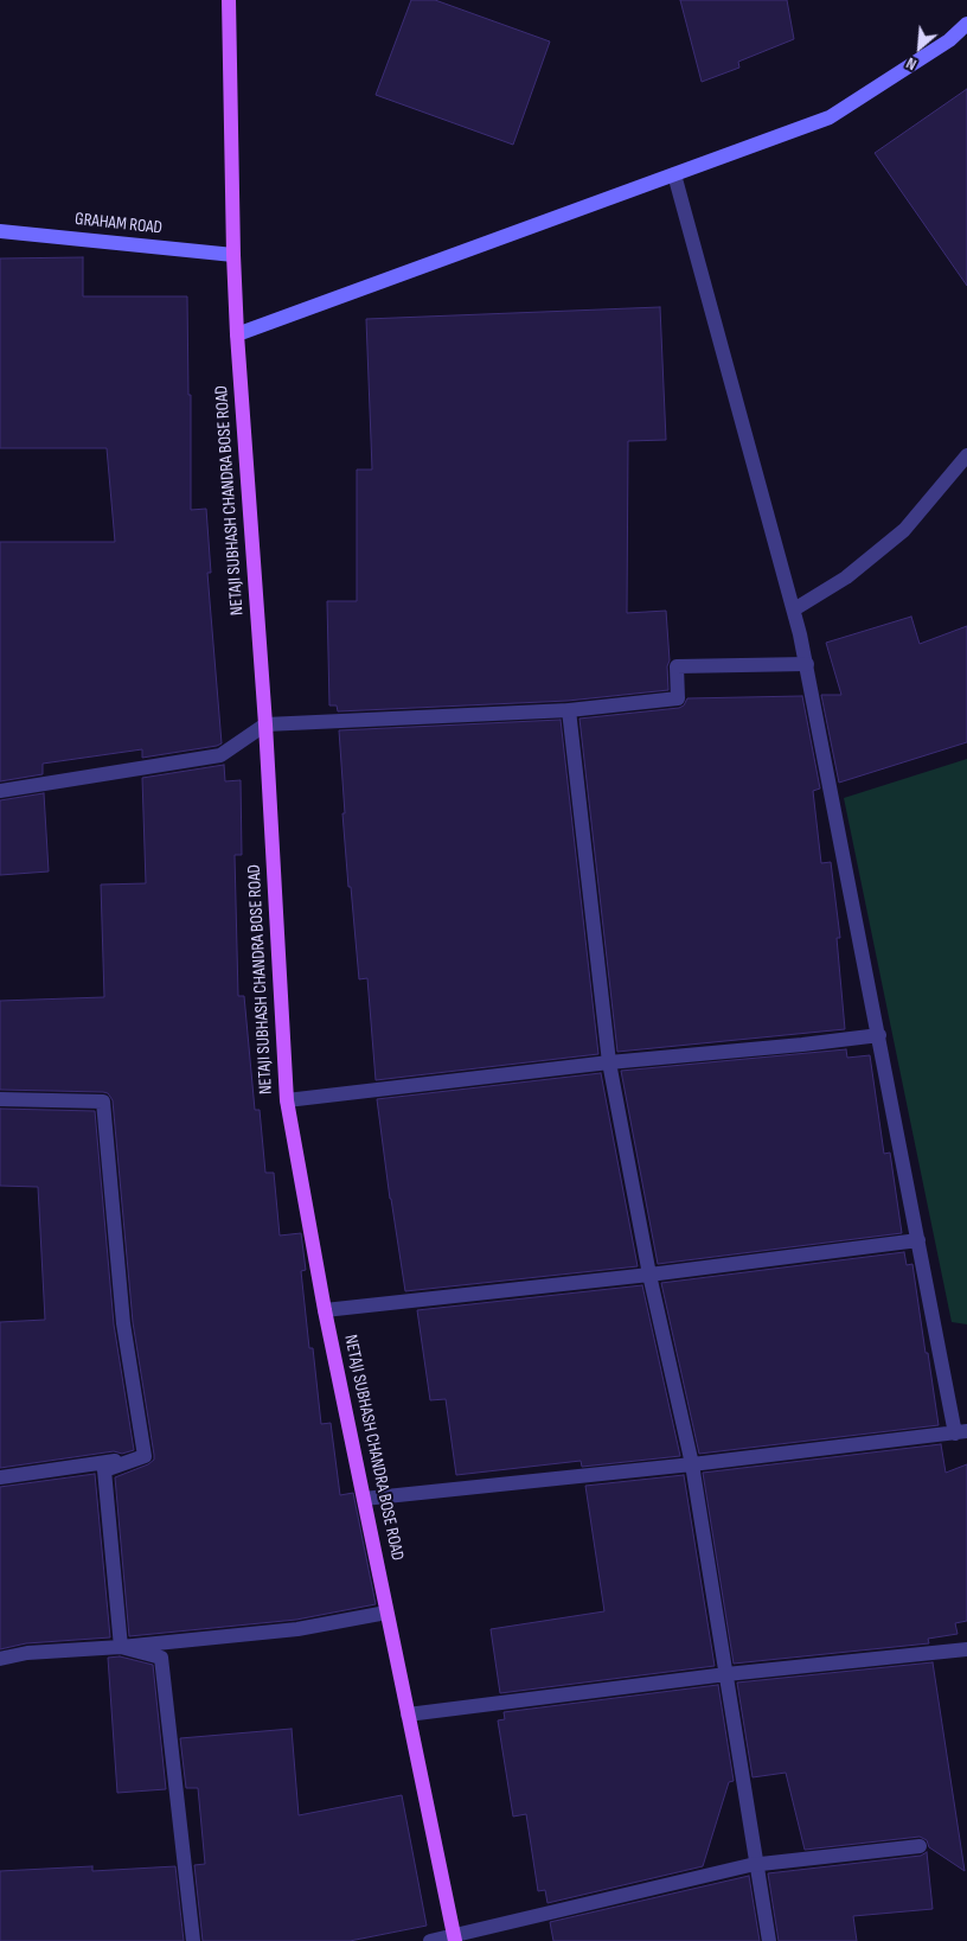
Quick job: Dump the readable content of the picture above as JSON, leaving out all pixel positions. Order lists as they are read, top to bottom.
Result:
{
  "streets": {
    "main road": ["NETAJI SUBHASH CHANDRA BOSE ROAD"],
    "street": ["GRAHAM ROAD"]
  },
  "crossings": [
    ["GRAHAM ROAD", "NETAJI SUBHASH CHANDRA BOSE ROAD"]
  ],
  "north": "bottom left"
}
